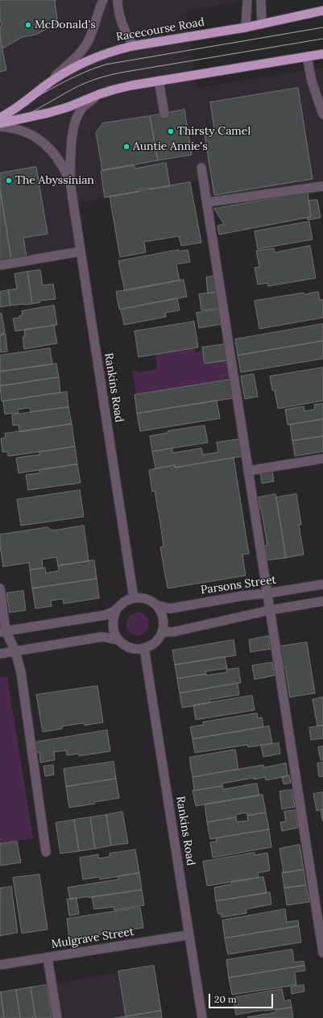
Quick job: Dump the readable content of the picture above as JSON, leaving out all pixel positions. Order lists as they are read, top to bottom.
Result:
{
  "streets": {
    "highway": ["Racecourse Road"],
    "street": ["Rankins Road", "Parsons Street", "Mulgrave Street"]
  },
  "crossings": [
    ["Rankins Road", "Parsons Street"],
    ["Rankins Road", "Mulgrave Street"]
  ],
  "places": [
    "McDonald's",
    "Thirsty Camel",
    "Auntie Annie's",
    "The Abyssinian"
  ],
  "scale_bar": "20 m"
}
